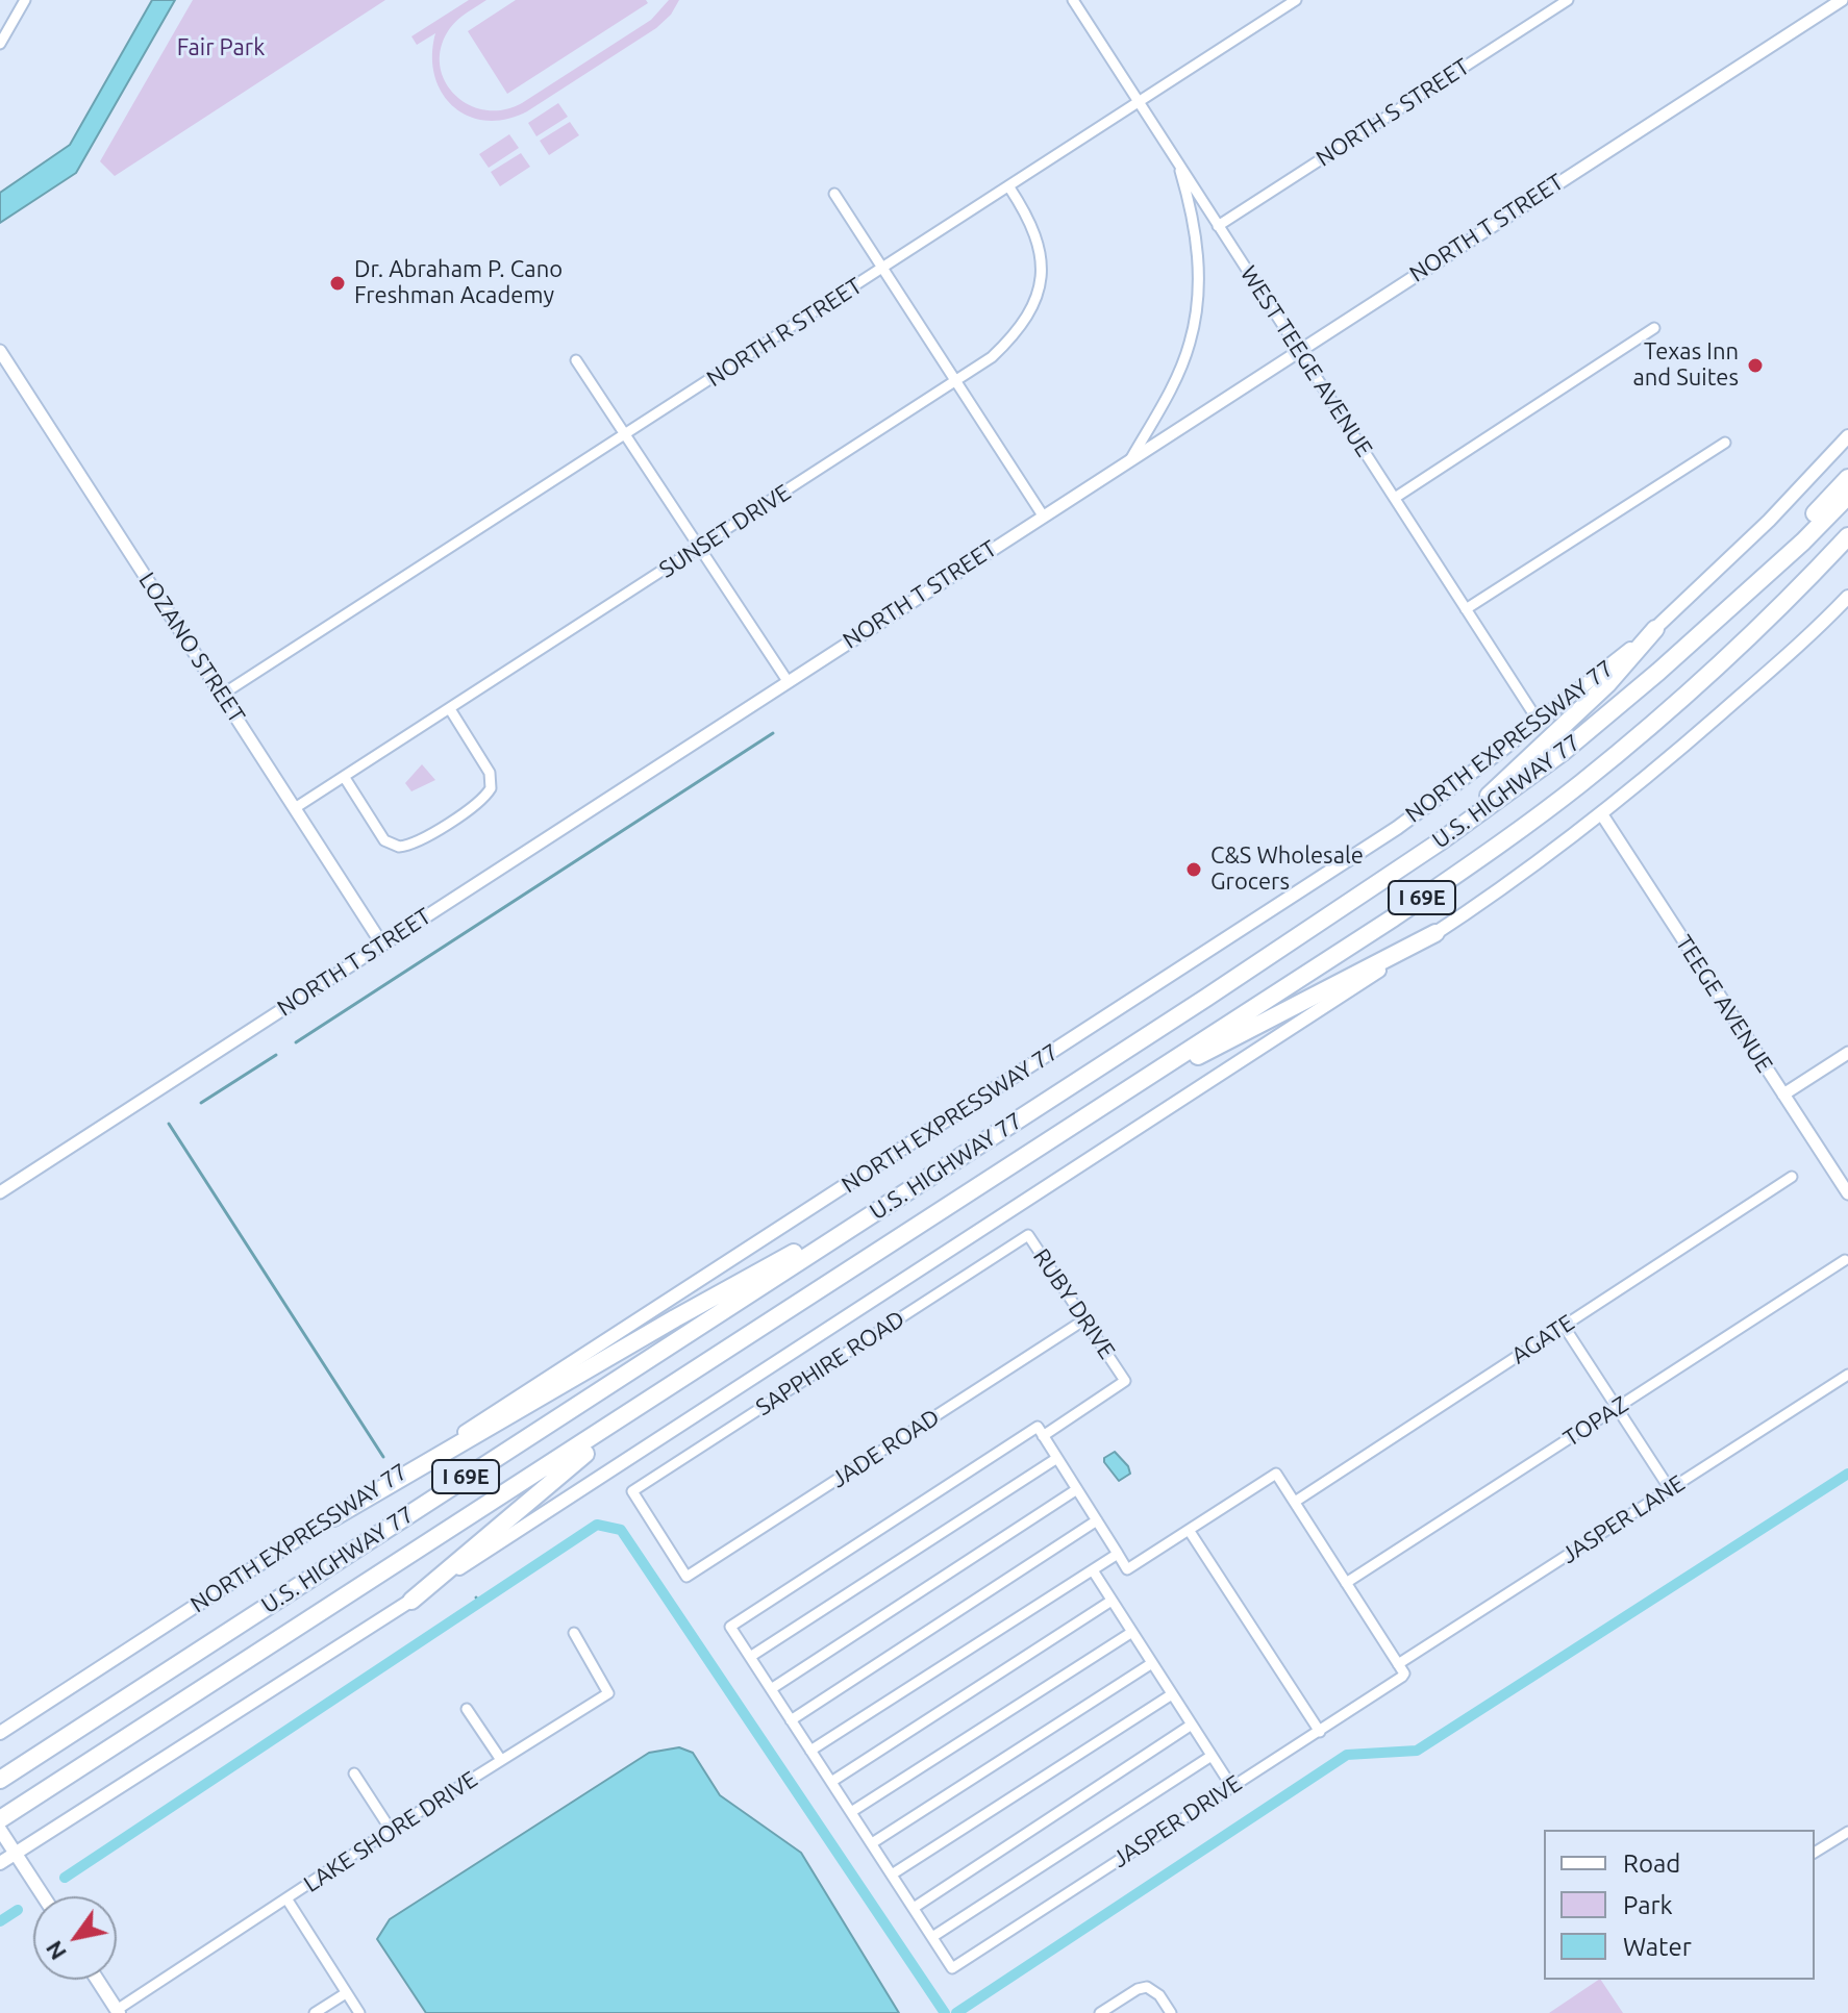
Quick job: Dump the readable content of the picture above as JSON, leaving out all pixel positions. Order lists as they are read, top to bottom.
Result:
{
  "streets": {
    "highway": ["U.S. HIGHWAY 77", "I 69E"],
    "main road": ["NORTH EXPRESSWAY 77"],
    "street": [
      "NORTH S STREET",
      "NORTH T STREET",
      "NORTH R STREET",
      "WEST TEEGE AVENUE",
      "SUNSET DRIVE",
      "LOZANO STREET",
      "TEEGE AVENUE",
      "RUBY DRIVE",
      "AGATE",
      "SAPPHIRE ROAD",
      "TOPAZ",
      "JADE ROAD",
      "JASPER LANE",
      "JASPER DRIVE",
      "LAKE SHORE DRIVE"
    ]
  },
  "crossings": [
    ["NORTH S STREET", "WEST TEEGE AVENUE"],
    ["NORTH T STREET", "WEST TEEGE AVENUE"],
    ["NORTH T STREET", "LOZANO STREET"],
    ["NORTH R STREET", "WEST TEEGE AVENUE"],
    ["NORTH R STREET", "SUNSET DRIVE"],
    ["NORTH R STREET", "LOZANO STREET"],
    ["WEST TEEGE AVENUE", "NORTH EXPRESSWAY 77"],
    ["SUNSET DRIVE", "LOZANO STREET"],
    ["RUBY DRIVE", "SAPPHIRE ROAD"],
    ["RUBY DRIVE", "JADE ROAD"],
    ["SAPPHIRE ROAD", "JADE ROAD"],
    ["JASPER LANE", "JASPER DRIVE"]
  ],
  "parks": ["Fair Park"],
  "places": ["Dr. Abraham P. Cano Freshman Academy", "Texas Inn and Suites", "C&S Wholesale Grocers"],
  "legend": ["Road", "Park", "Water"],
  "north": "bottom left"
}
